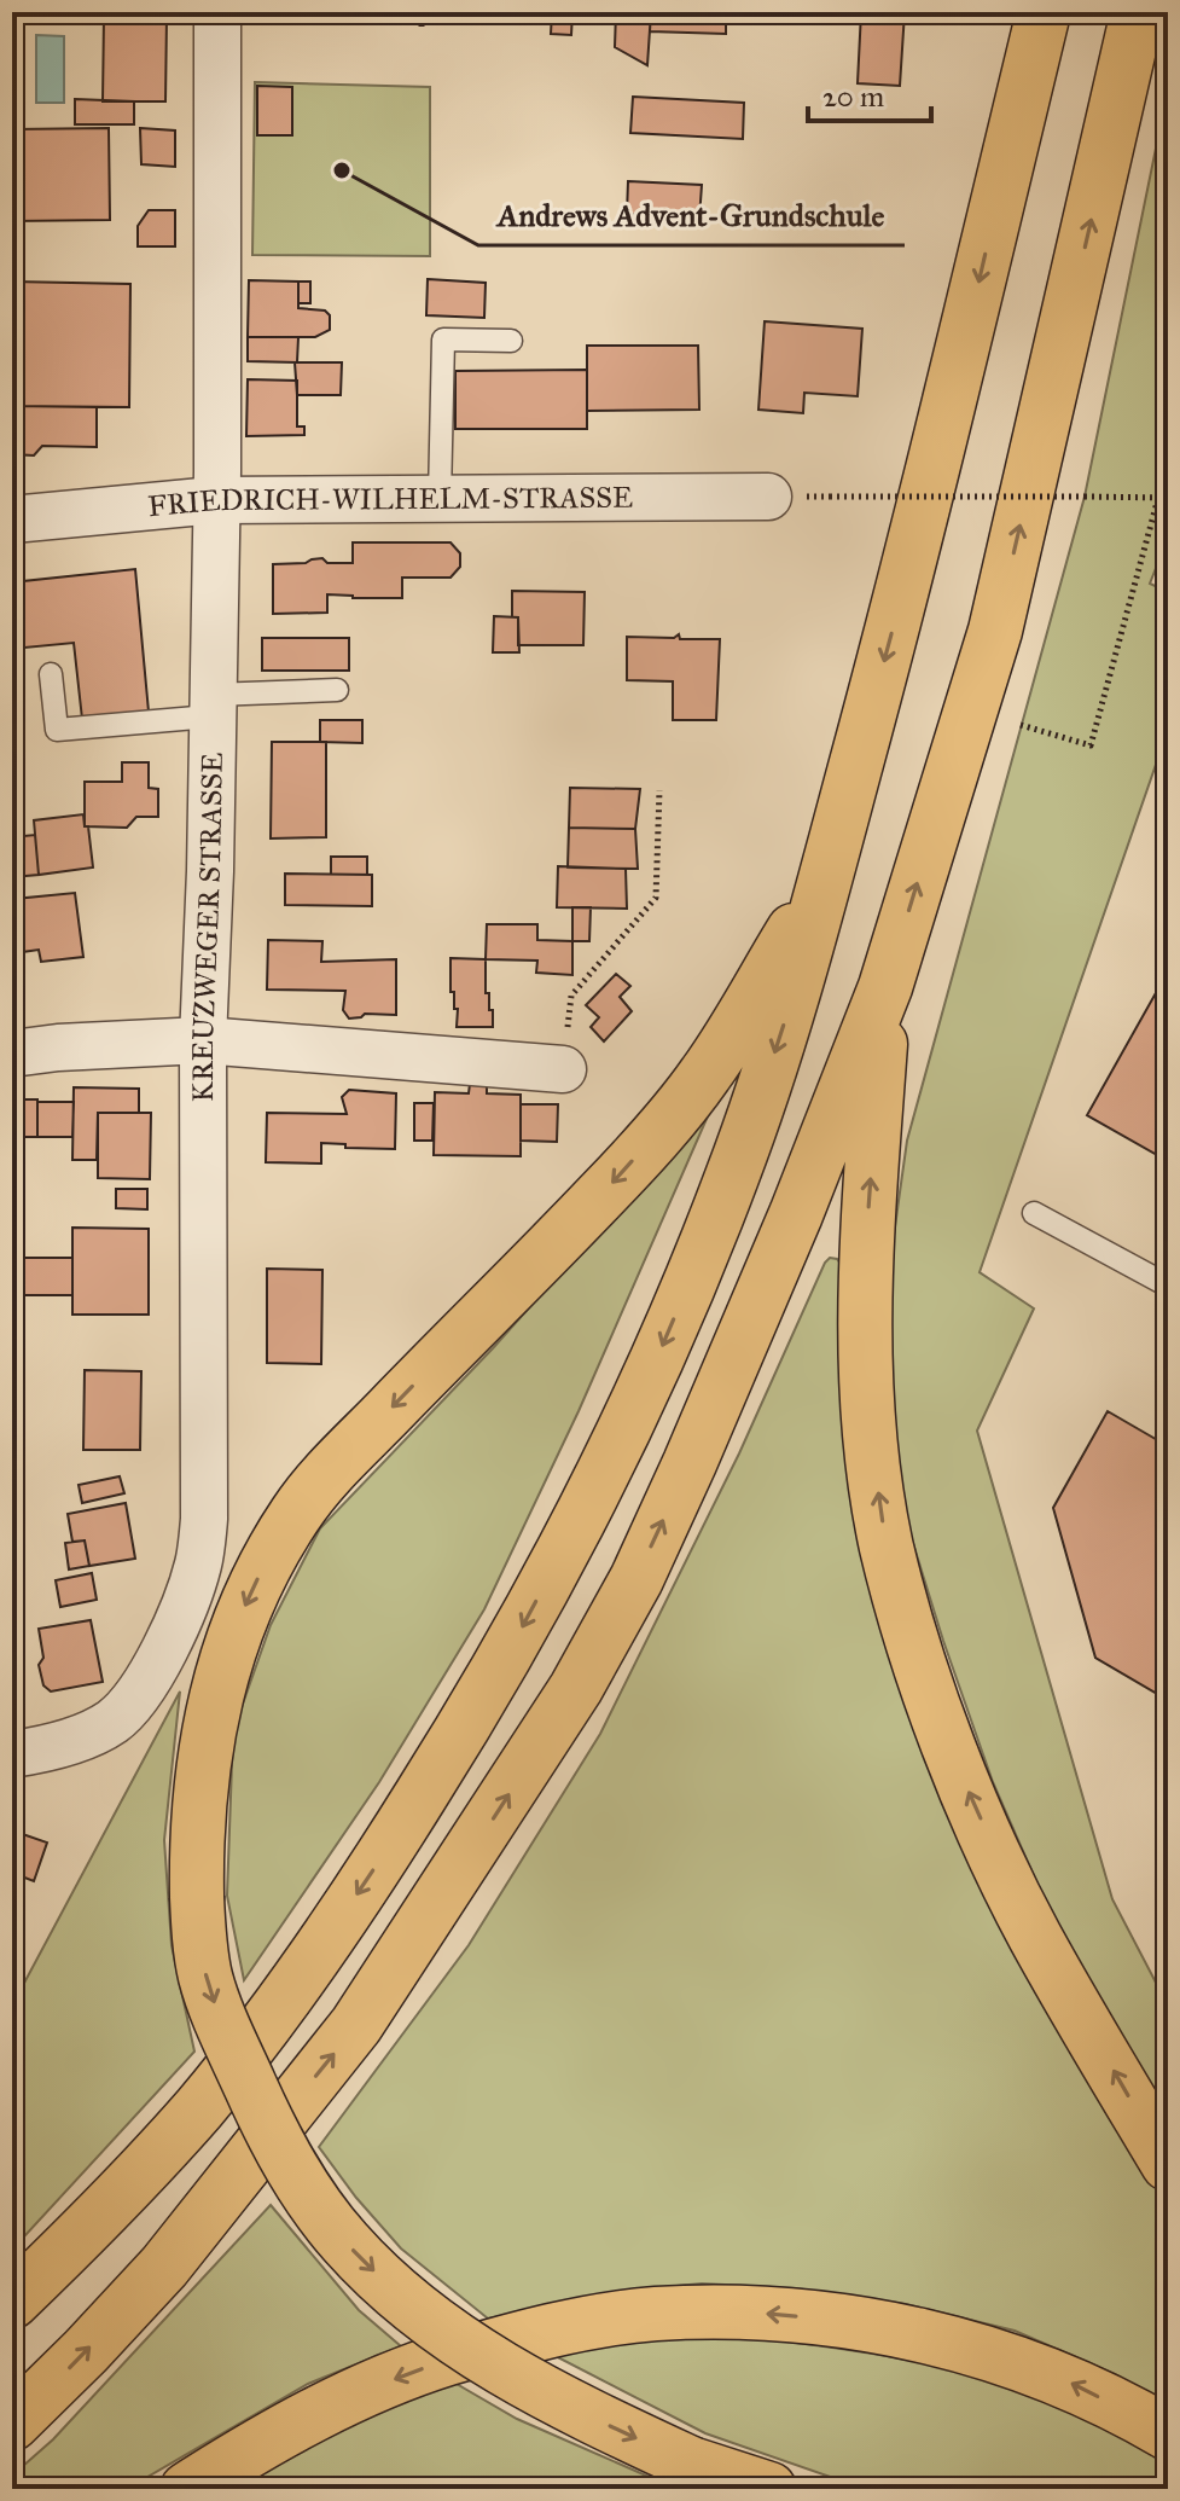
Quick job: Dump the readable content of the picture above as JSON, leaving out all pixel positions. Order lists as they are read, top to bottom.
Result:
{
  "streets": {
    "street": ["FRIEDRICH-WILHELM-STRASSE", "KREUZWEGER STRASSE"]
  },
  "crossings": [
    ["FRIEDRICH-WILHELM-STRASSE", "KREUZWEGER STRASSE"]
  ],
  "places": ["Andrews Advent-Grundschule"],
  "scale_bar": "20 m"
}
